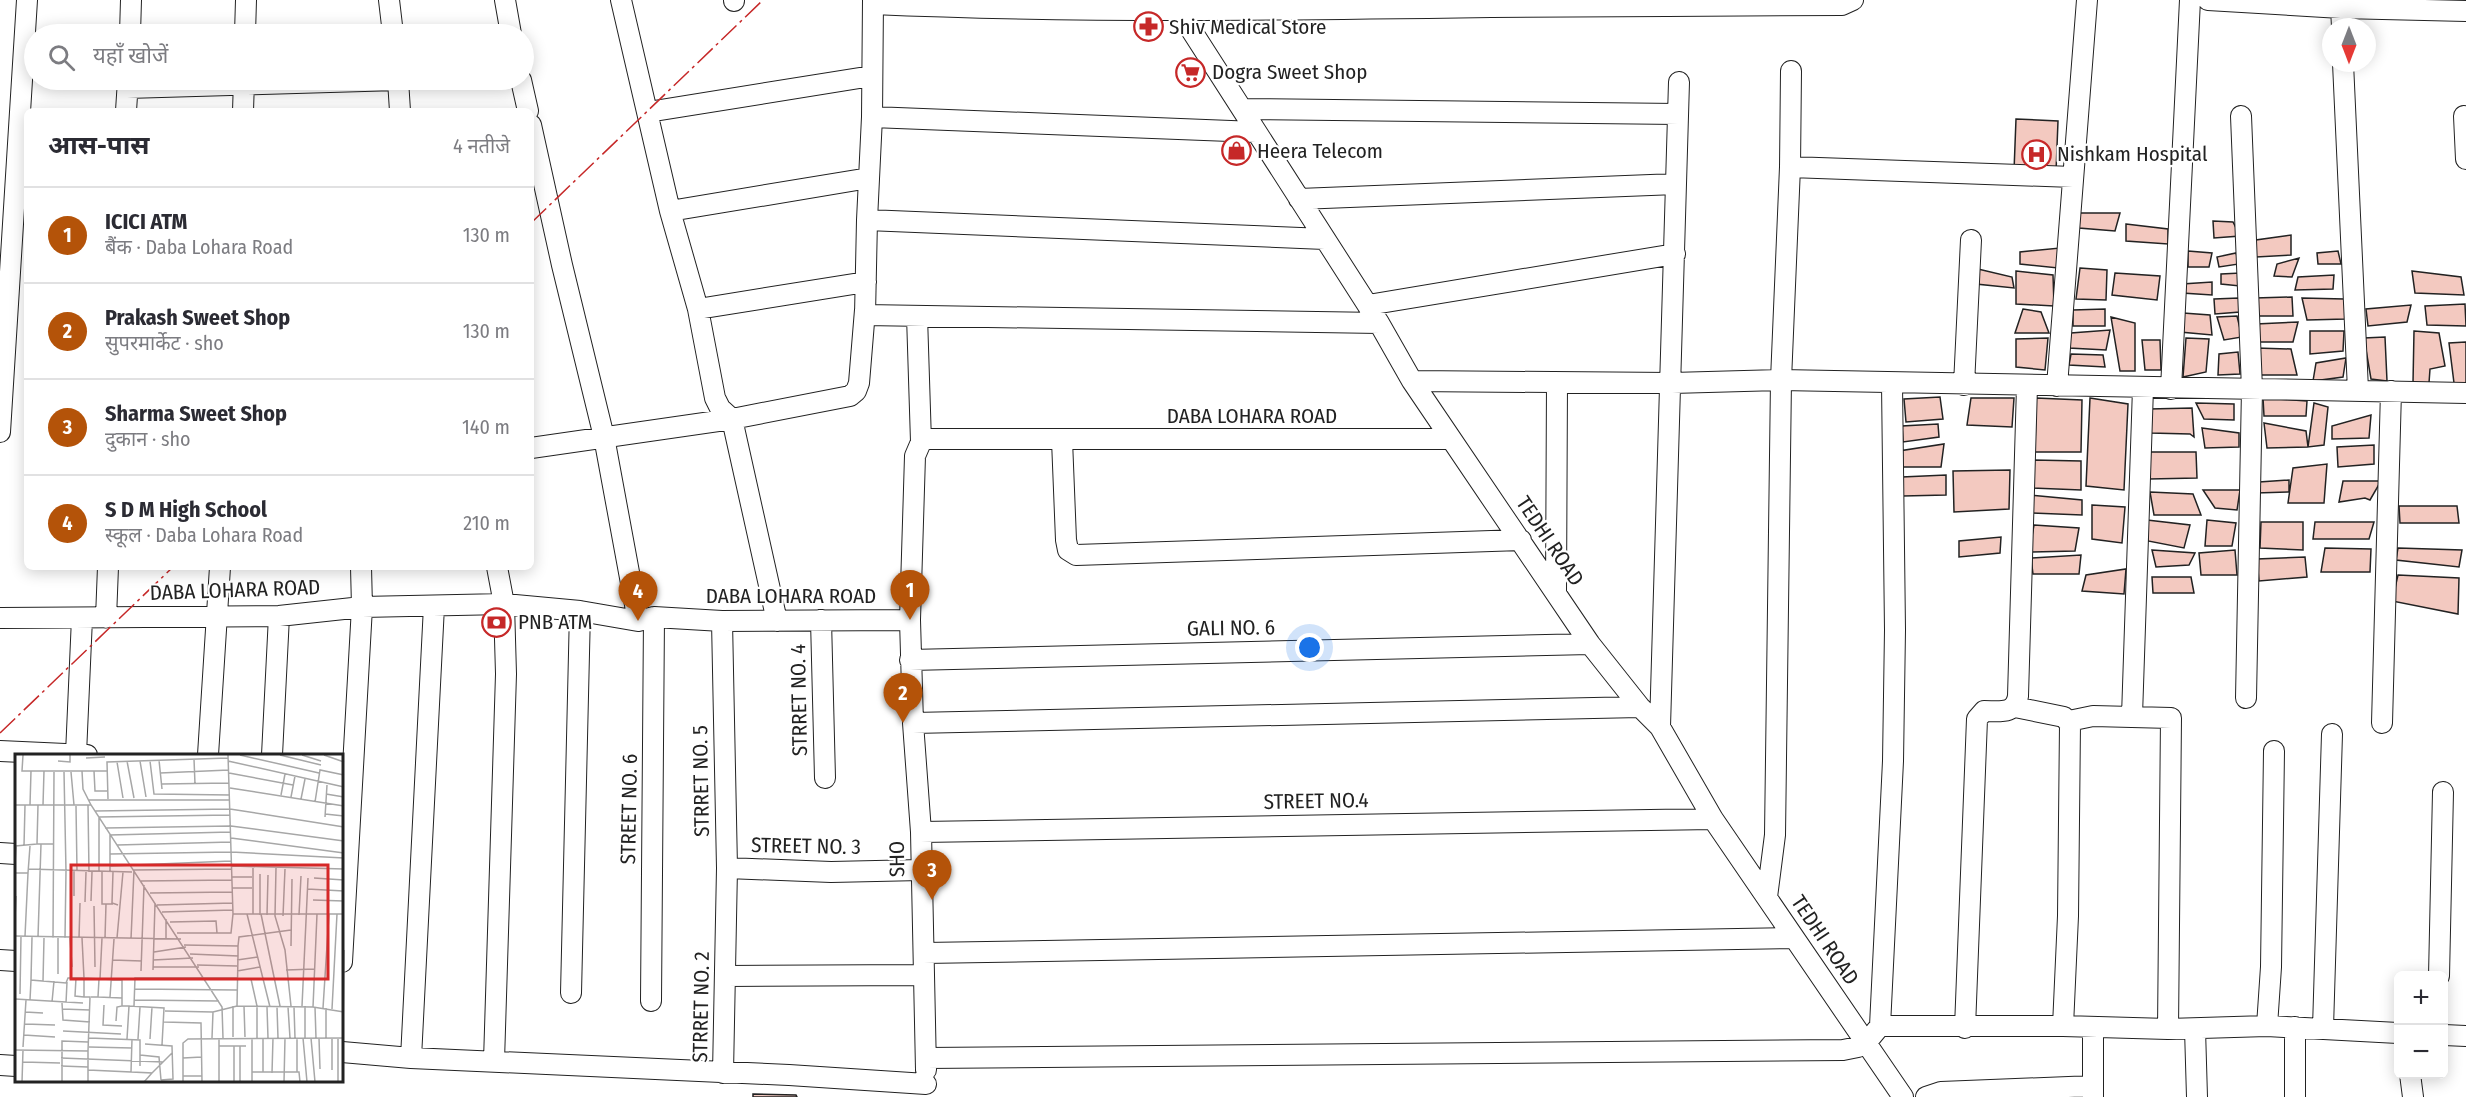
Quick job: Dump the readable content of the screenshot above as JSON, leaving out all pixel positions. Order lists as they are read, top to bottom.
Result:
{
  "streets": {
    "street": [
      "DABA LOHARA ROAD",
      "TEDHI ROAD",
      "GALI NO. 6",
      "STRRET NO. 4",
      "STRRET NO. 5",
      "STREET NO.4",
      "STREET NO. 6",
      "STREET NO. 3",
      "SHO",
      "STRRET NO. 2"
    ]
  },
  "crossings": [
    ["DABA LOHARA ROAD", "TEDHI ROAD"],
    ["DABA LOHARA ROAD", "STRRET NO. 4"],
    ["DABA LOHARA ROAD", "STRRET NO. 5"],
    ["DABA LOHARA ROAD", "STREET NO. 6"],
    ["DABA LOHARA ROAD", "SHO"],
    ["TEDHI ROAD", "GALI NO. 6"],
    ["TEDHI ROAD", "STREET NO.4"],
    ["GALI NO. 6", "SHO"],
    ["STRRET NO. 5", "STREET NO. 3"],
    ["STRRET NO. 5", "STRRET NO. 2"],
    ["STREET NO.4", "SHO"],
    ["STREET NO. 3", "SHO"]
  ],
  "places": {
    "pharmacy": ["Shiv Medical Store"],
    "supermarket": ["Dogra Sweet Shop"],
    "shop": ["Heera Telecom"],
    "hospital": ["Nishkam Hospital"],
    "bank": ["PNB ATM"]
  },
  "north": "bottom",
  "page": {
    "search": "यहाँ खोजें",
    "heading": ["आस-पास", "4 नतीजे"],
    "list": [
      {
        "mark": "1",
        "name": "ICICI ATM",
        "note": "बैंक · Daba Lohara Road",
        "value": "130 m"
      },
      {
        "mark": "2",
        "name": "Prakash Sweet Shop",
        "note": "सुपरमार्केट · sho",
        "value": "130 m"
      },
      {
        "mark": "3",
        "name": "Sharma Sweet Shop",
        "note": "दुकान · sho",
        "value": "140 m"
      },
      {
        "mark": "4",
        "name": "S D M High School",
        "note": "स्कूल · Daba Lohara Road",
        "value": "210 m"
      }
    ],
    "pins": [
      "1",
      "4",
      "2",
      "3"
    ],
    "map_buttons": ["+", "−"]
  }
}
